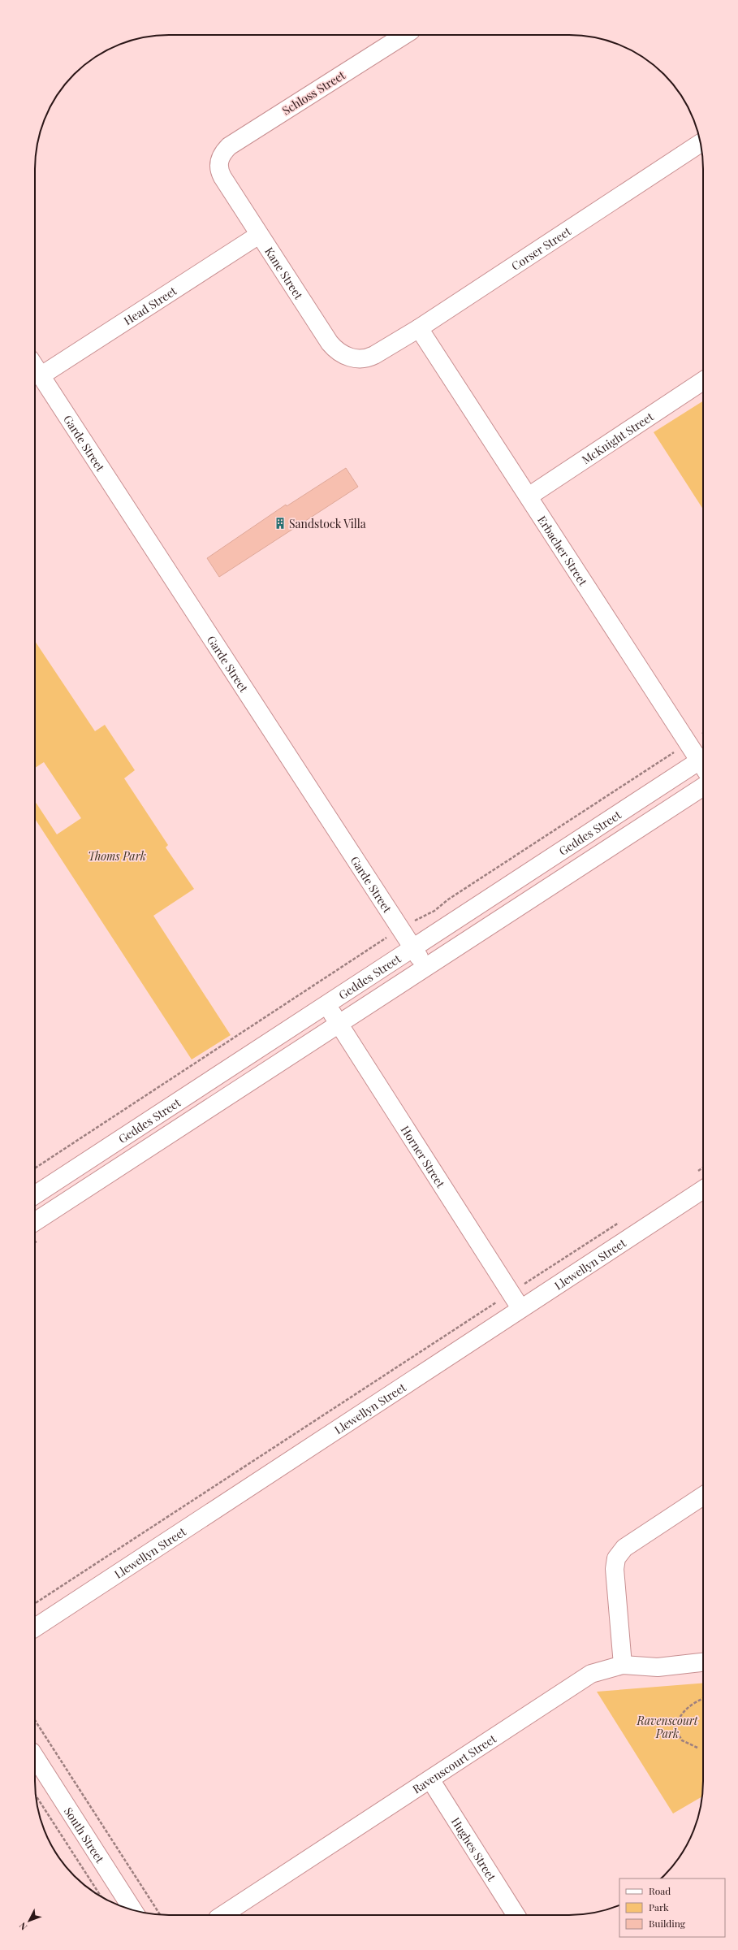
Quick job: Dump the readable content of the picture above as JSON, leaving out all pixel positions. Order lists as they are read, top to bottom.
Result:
{
  "streets": {
    "street": [
      "Schloss Street",
      "Corser Street",
      "Kane Street",
      "Head Street",
      "McKnight Street",
      "Garde Street",
      "Erbacher Street",
      "Geddes Street",
      "Horner Street",
      "Llewellyn Street",
      "Ravenscourt Street",
      "South Street",
      "Hughes Street"
    ]
  },
  "crossings": [
    ["Schloss Street", "Kane Street"],
    ["Corser Street", "Kane Street"],
    ["Corser Street", "Erbacher Street"],
    ["Kane Street", "Head Street"],
    ["Head Street", "Garde Street"],
    ["McKnight Street", "Erbacher Street"],
    ["Garde Street", "Geddes Street"],
    ["Geddes Street", "Horner Street"],
    ["Horner Street", "Llewellyn Street"],
    ["Ravenscourt Street", "Hughes Street"]
  ],
  "parks": ["Thoms Park", "Ravenscourt Park"],
  "places": {
    "building": ["Sandstock Villa"]
  },
  "legend": ["Road", "Park", "Building"],
  "north": "bottom left"
}
